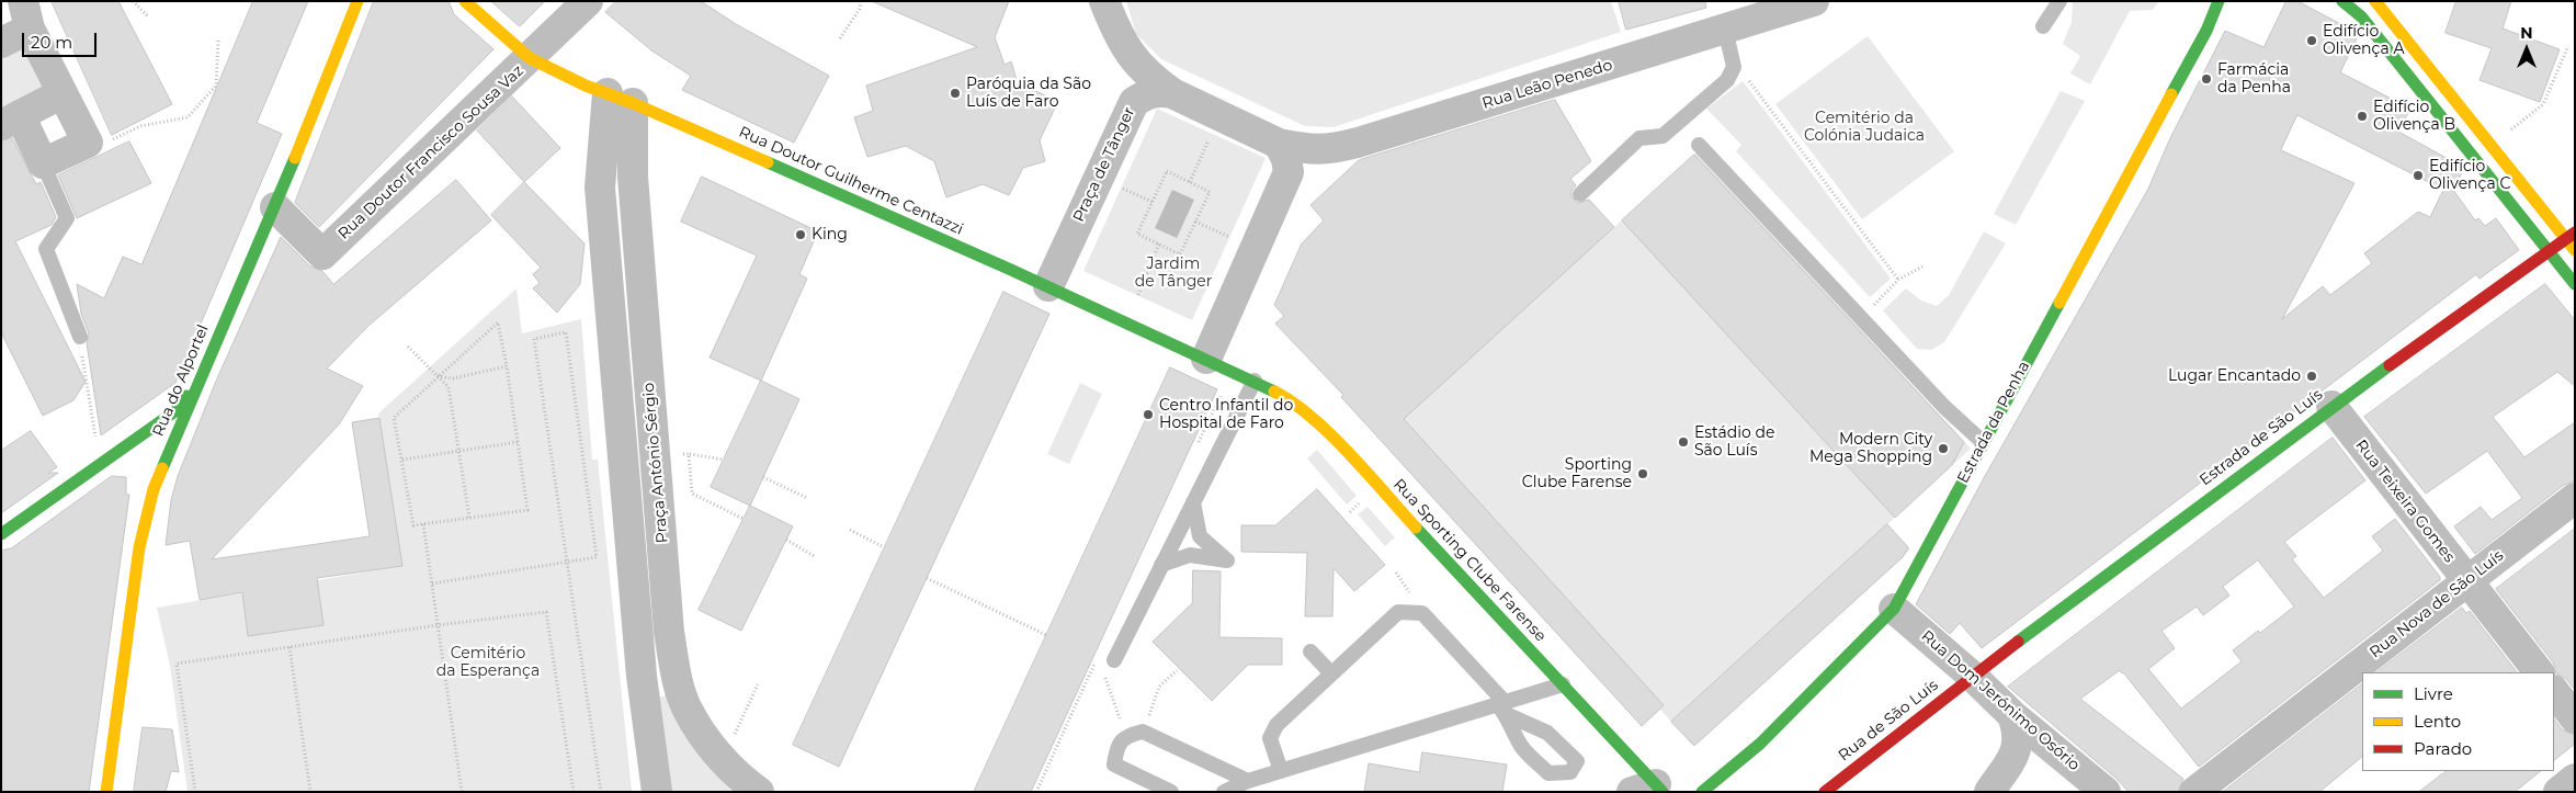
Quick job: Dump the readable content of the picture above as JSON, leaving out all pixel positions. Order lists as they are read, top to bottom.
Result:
{
  "streets": {
    "street": [
      "Rua Leão Penedo",
      "Rua Doutor Francisco Sousa Vaz",
      "Praça de Tânger",
      "Rua Doutor Guilherme Centazzi",
      "Rua do Alportel",
      "Estrada da Penha",
      "Estrada de São Luís",
      "Praça António Sérgio",
      "Rua Teixeira Gomes",
      "Rua Sporting Clube Farense",
      "Rua Nova de São Luís",
      "Rua Dom Jerónimo Osório",
      "Rua de São Luís"
    ]
  },
  "crossings": [
    ["Rua Leão Penedo", "Praça de Tânger"],
    ["Rua Doutor Francisco Sousa Vaz", "Rua Doutor Guilherme Centazzi"],
    ["Rua Doutor Francisco Sousa Vaz", "Rua do Alportel"],
    ["Praça de Tânger", "Rua Doutor Guilherme Centazzi"],
    ["Rua Doutor Guilherme Centazzi", "Praça António Sérgio"],
    ["Rua Doutor Guilherme Centazzi", "Rua Sporting Clube Farense"],
    ["Estrada da Penha", "Rua Dom Jerónimo Osório"],
    ["Estrada de São Luís", "Rua Teixeira Gomes"],
    ["Estrada de São Luís", "Rua Dom Jerónimo Osório"],
    ["Estrada de São Luís", "Rua de São Luís"],
    ["Rua Teixeira Gomes", "Rua Nova de São Luís"],
    ["Rua Dom Jerónimo Osório", "Rua de São Luís"]
  ],
  "parks": ["Cemitério da Colónia Judaica", "Jardim de Tânger", "Cemitério da Esperança"],
  "places": [
    "Edifício Olivença A",
    "Farmácia da Penha",
    "Paróquia da São Luís de Faro",
    "Edifício Olivença B",
    "Edifício Olivença C",
    "King",
    "Lugar Encantado",
    "Centro Infantil do Hospital de Faro",
    "Estádio de São Luís",
    "Modern City Mega Shopping",
    "Sporting Clube Farense"
  ],
  "legend": ["Livre", "Lento", "Parado"],
  "scale_bar": "20 m",
  "north": "top"
}
